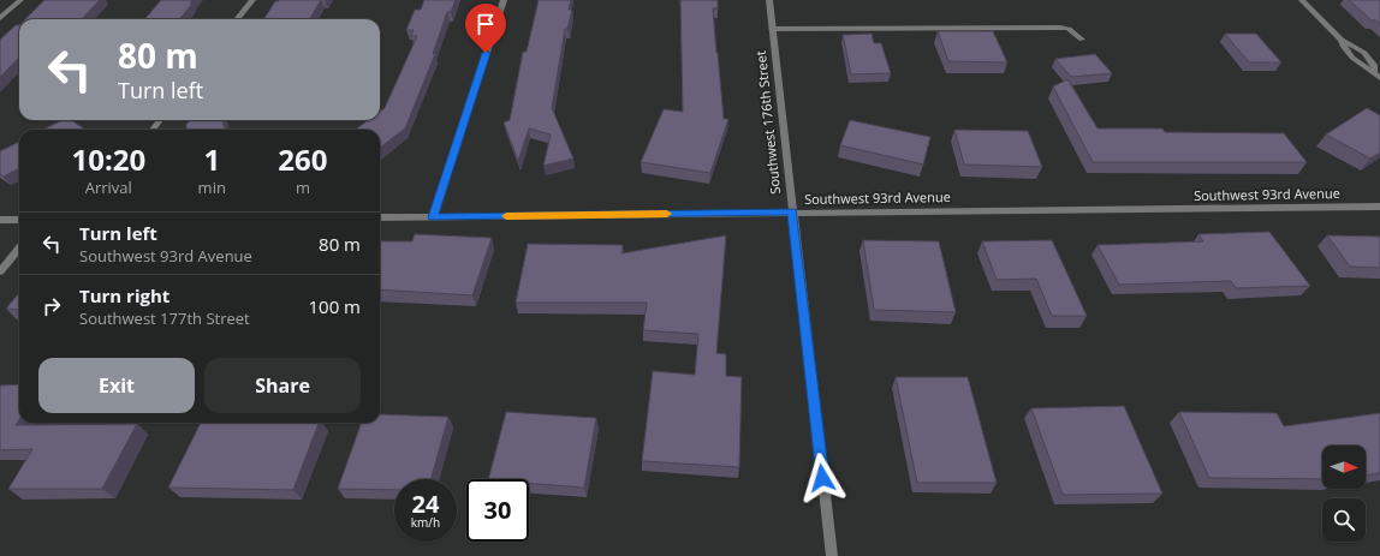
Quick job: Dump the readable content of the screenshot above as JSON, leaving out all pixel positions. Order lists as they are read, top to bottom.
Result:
{
  "streets": {
    "street": ["Southwest 176th Street", "Southwest 93rd Avenue"]
  },
  "crossings": [
    ["Southwest 176th Street", "Southwest 93rd Avenue"]
  ],
  "north": "right",
  "page": {
    "turn": ["80 m", "Turn left"],
    "eta": [
      "10:20",
      "Arrival",
      "1",
      "min",
      "260",
      "m"
    ],
    "list": [
      {
        "name": "Turn left",
        "note": "Southwest 93rd Avenue",
        "value": "80 m"
      },
      {
        "name": "Turn right",
        "note": "Southwest 177th Street",
        "value": "100 m"
      }
    ],
    "buttons": ["Exit", "Share"],
    "speed": "24 km/h",
    "limit": "30"
  }
}
